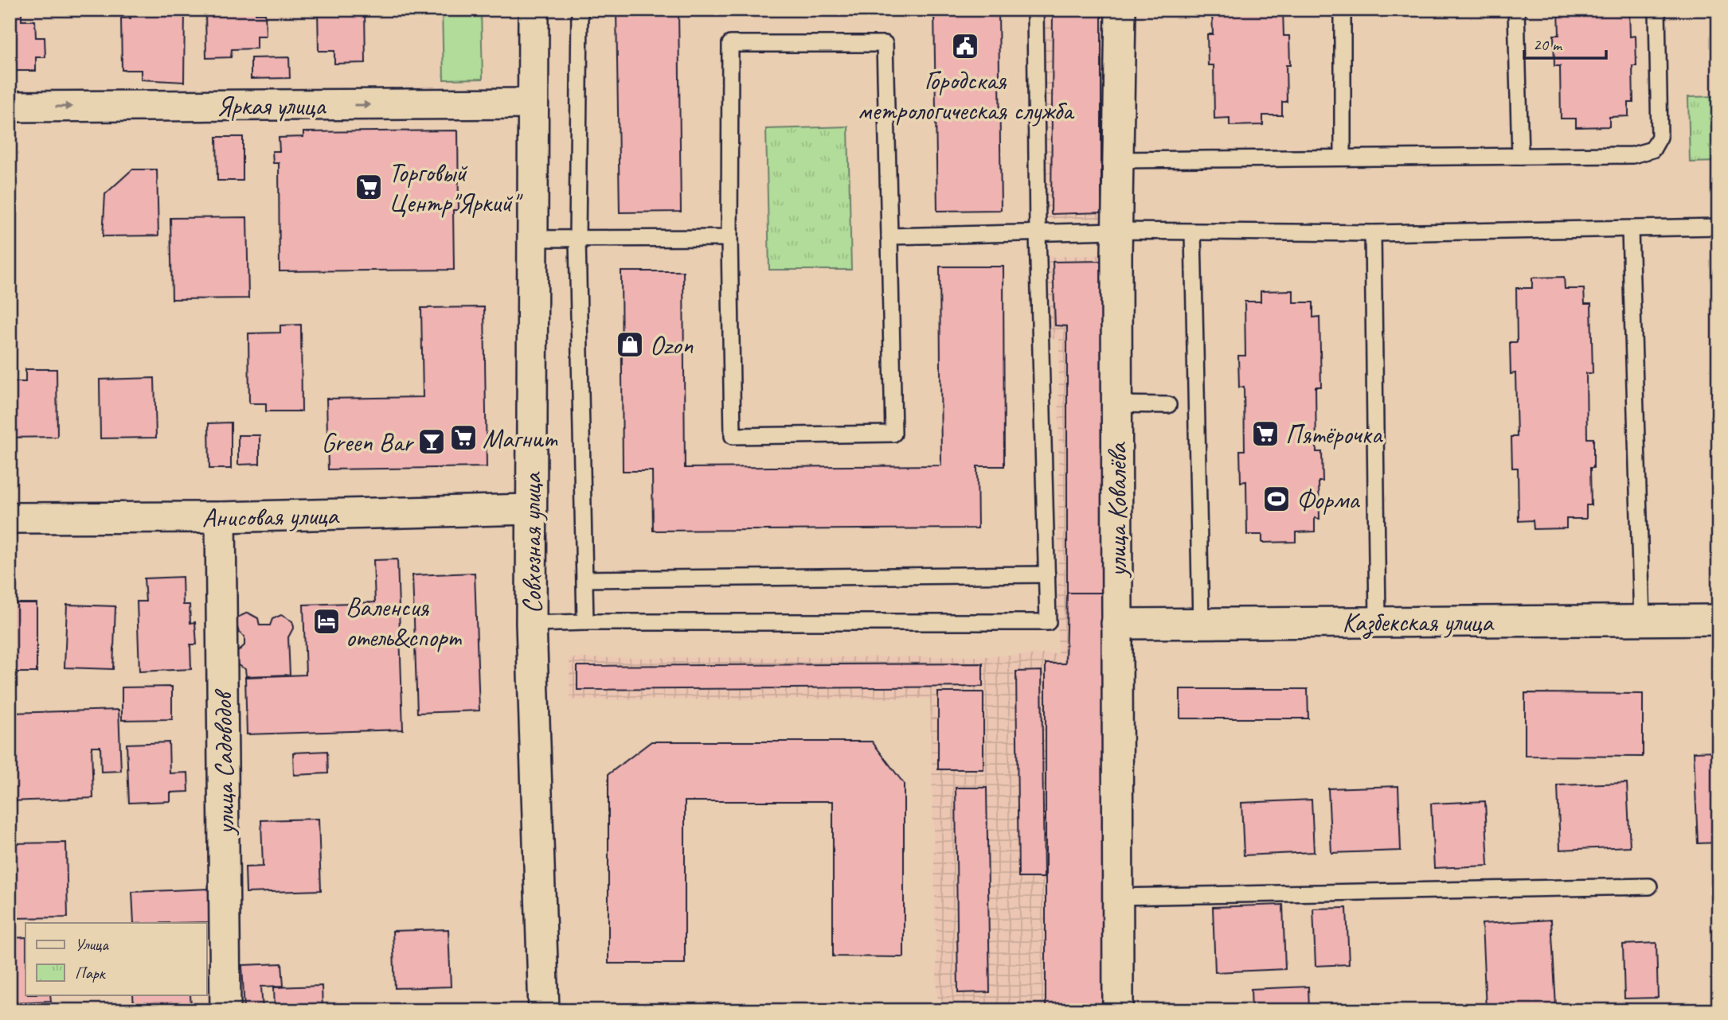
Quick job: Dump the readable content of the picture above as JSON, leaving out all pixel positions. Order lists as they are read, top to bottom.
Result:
{
  "streets": {
    "street": [
      "Яркая улица",
      "улица Ковалёва",
      "Анисовая улица",
      "Совхозная улица",
      "Казбекская улица",
      "улица Садоводов"
    ]
  },
  "crossings": [
    ["Яркая улица", "Совхозная улица"],
    ["улица Ковалёва", "Казбекская улица"],
    ["Анисовая улица", "Совхозная улица"],
    ["Анисовая улица", "улица Садоводов"]
  ],
  "one_way": ["Яркая улица"],
  "places": {
    "public building": ["Городская метрологическая служба"],
    "supermarket": ["Торговый Центр\"Яркий\"", "Пятёрочка", "Магнит"],
    "shop": ["Ozon"],
    "bar": ["Green Bar"],
    "sports": ["Форма"],
    "hotel": ["Валенсия отель&спорт"]
  },
  "legend": ["Улица", "Парк"],
  "scale_bar": "20 m"
}
